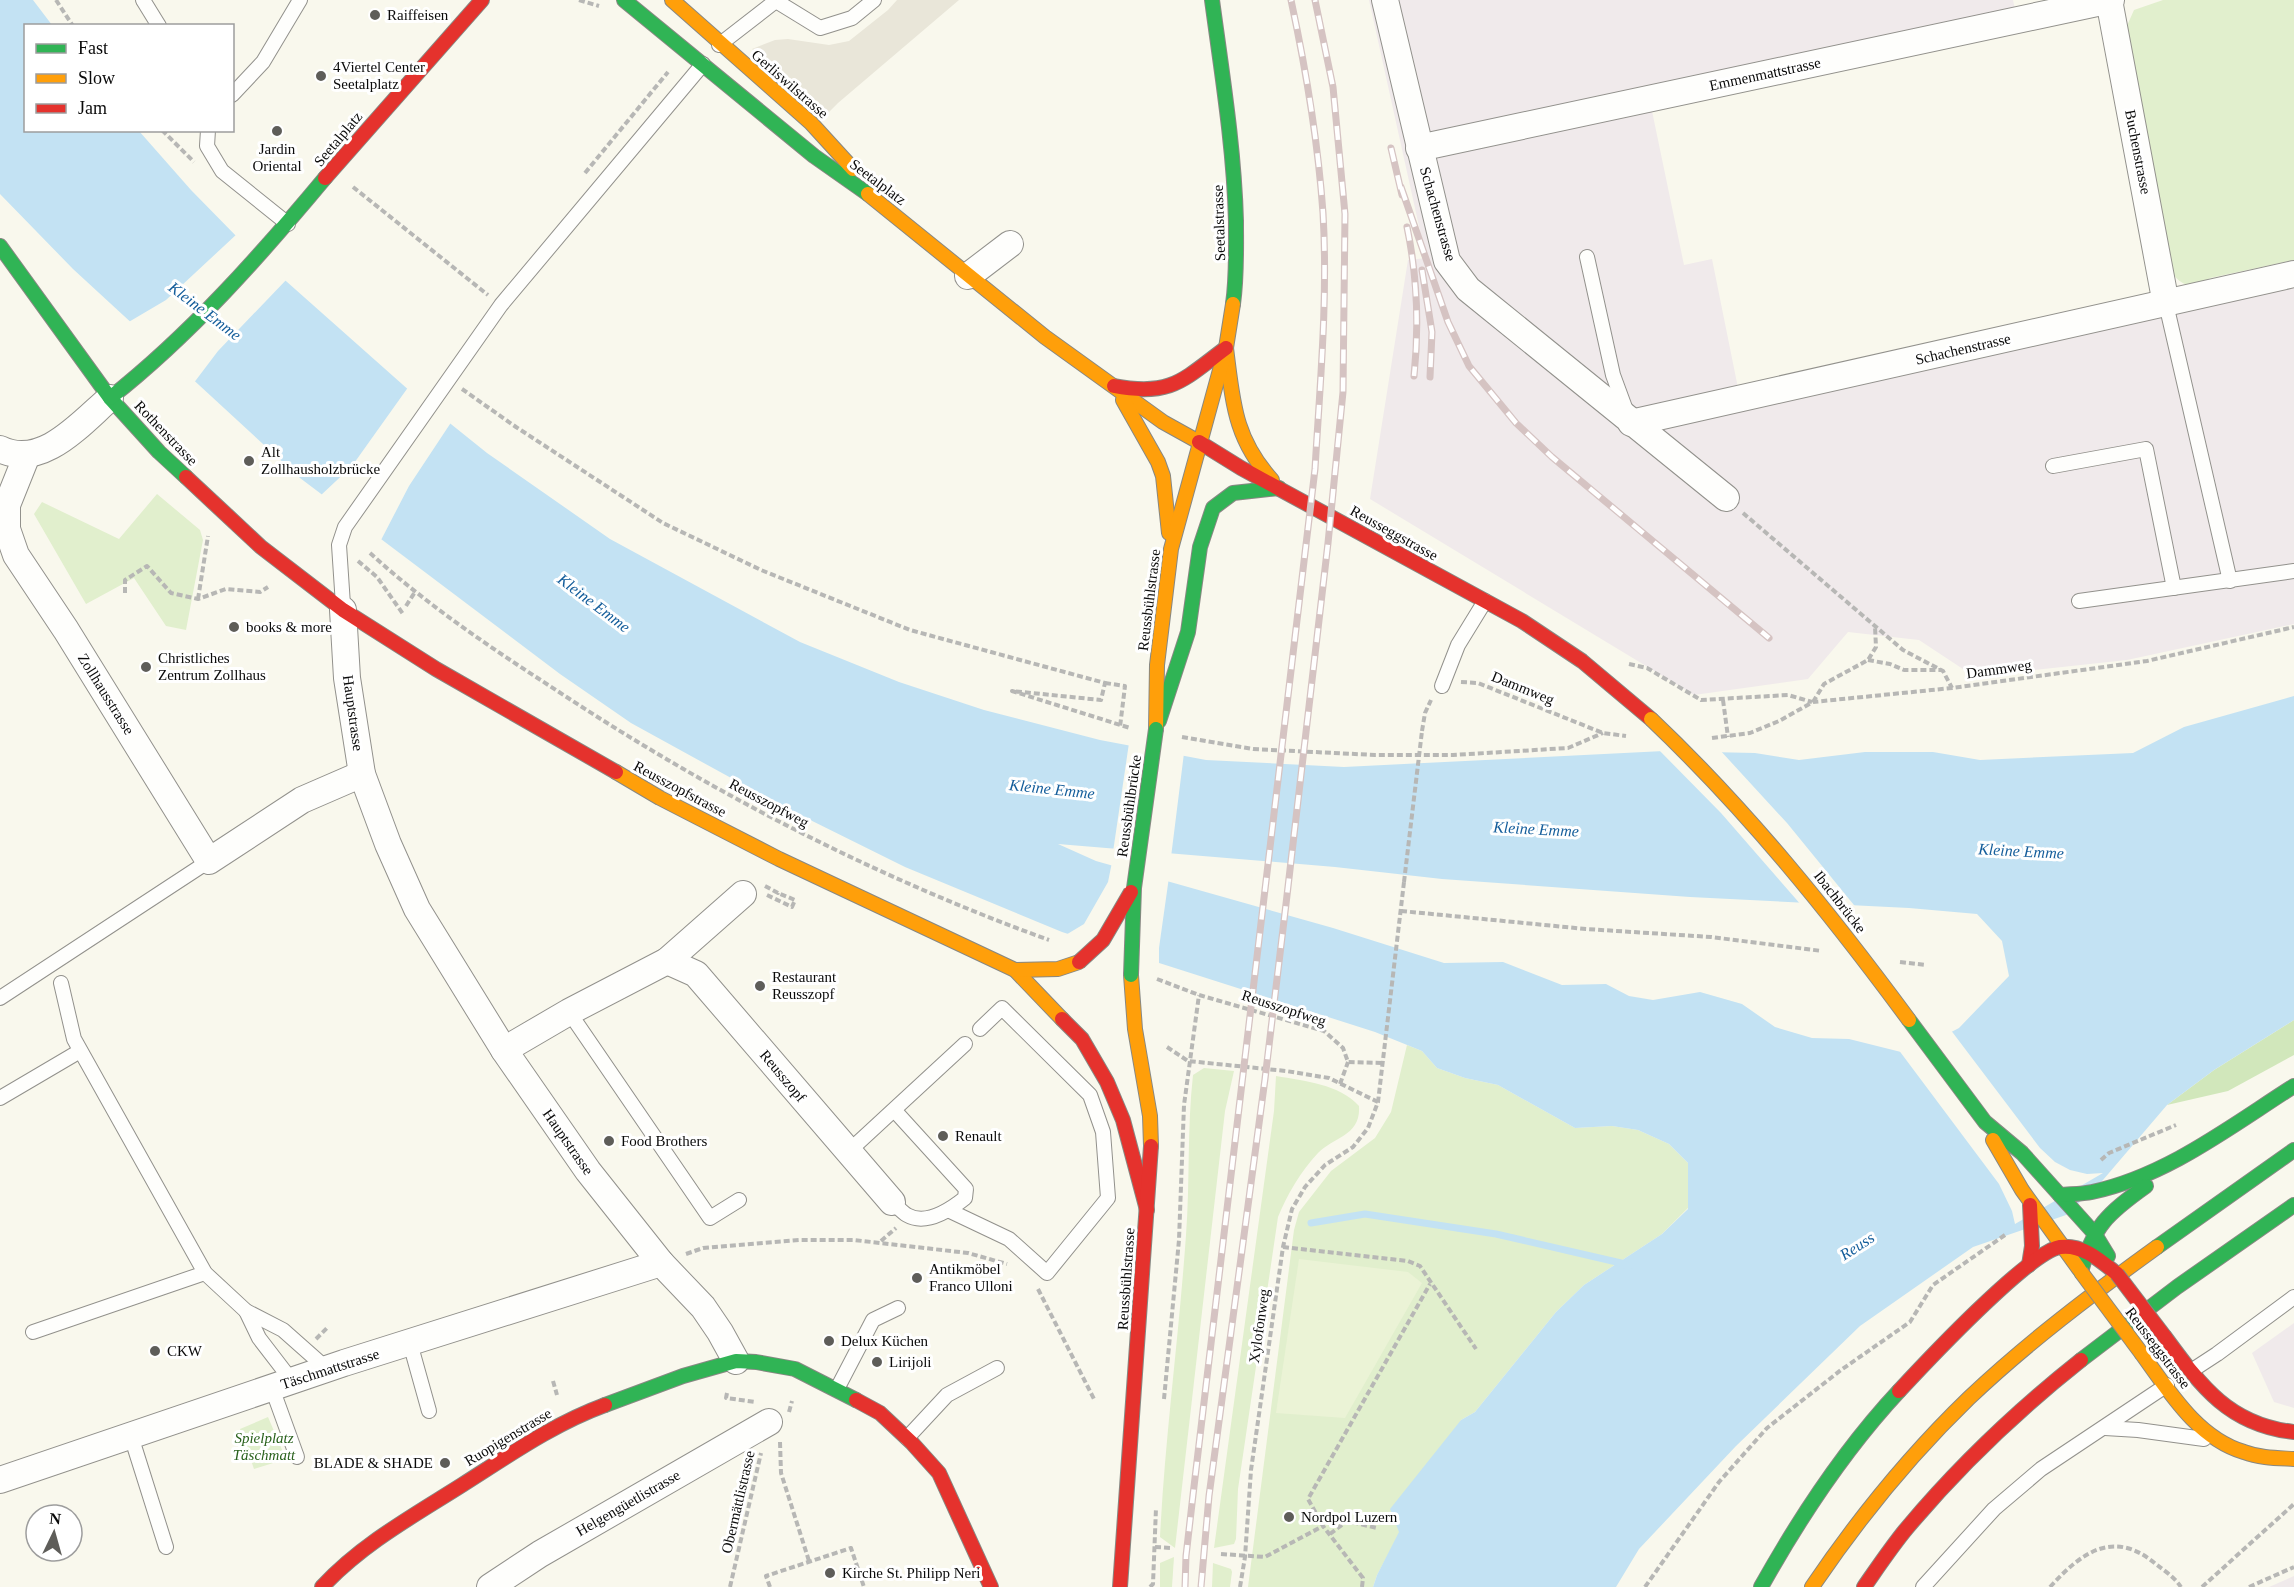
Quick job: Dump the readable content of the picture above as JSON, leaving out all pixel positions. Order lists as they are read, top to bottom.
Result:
{
  "streets": {
    "main road": [
      "Gerliswilstrasse",
      "Seetalplatz",
      "Seetalstrasse",
      "Rothenstrasse",
      "Reusseggstrasse",
      "Reussbühlstrasse",
      "Reusszopfstrasse",
      "Reussbühlbrücke",
      "Ibachbrücke",
      "Ruopigenstrasse"
    ],
    "street": [
      "Emmenmattstrasse",
      "Buchenstrasse",
      "Schachenstrasse",
      "Zollhausstrasse",
      "Hauptstrasse",
      "Reusszopf",
      "Täschmattstrasse",
      "Helgengüetlistrasse"
    ],
    "path": [
      "Dammweg",
      "Reusszopfweg",
      "Xylofonweg",
      "Obermättlistrasse"
    ]
  },
  "crossings": [
    ["Emmenmattstrasse", "Buchenstrasse"],
    ["Emmenmattstrasse", "Schachenstrasse"],
    ["Gerliswilstrasse", "Seetalplatz"],
    ["Seetalplatz", "Rothenstrasse"],
    ["Seetalplatz", "Reusseggstrasse"],
    ["Buchenstrasse", "Schachenstrasse"],
    ["Seetalstrasse", "Reusseggstrasse"],
    ["Seetalstrasse", "Reussbühlstrasse"],
    ["Rothenstrasse", "Hauptstrasse"],
    ["Rothenstrasse", "Reusszopfstrasse"],
    ["Reusseggstrasse", "Reussbühlstrasse"],
    ["Reusseggstrasse", "Ibachbrücke"],
    ["Reussbühlstrasse", "Reusszopfstrasse"],
    ["Reussbühlstrasse", "Reussbühlbrücke"],
    ["Hauptstrasse", "Reusszopfstrasse"],
    ["Hauptstrasse", "Täschmattstrasse"],
    ["Hauptstrasse", "Ruopigenstrasse"],
    ["Reusszopfstrasse", "Reussbühlbrücke"],
    ["Obermättlistrasse", "Helgengüetlistrasse"]
  ],
  "water": ["Kleine Emme", "Reuss"],
  "parks": ["Spielplatz Täschmatt"],
  "places": [
    "Raiffeisen",
    "4Viertel Center Seetalplatz",
    "Jardin Oriental",
    "Alt Zollhausholzbrücke",
    "books & more",
    "Christliches Zentrum Zollhaus",
    "Restaurant Reusszopf",
    "Renault",
    "Food Brothers",
    "Antikmöbel Franco Ulloni",
    "Delux Küchen",
    "CKW",
    "Lirijoli",
    "BLADE & SHADE",
    "Nordpol Luzern",
    "Kirche St. Philipp Neri"
  ],
  "legend": ["Fast", "Slow", "Jam"],
  "north": "top"
}
